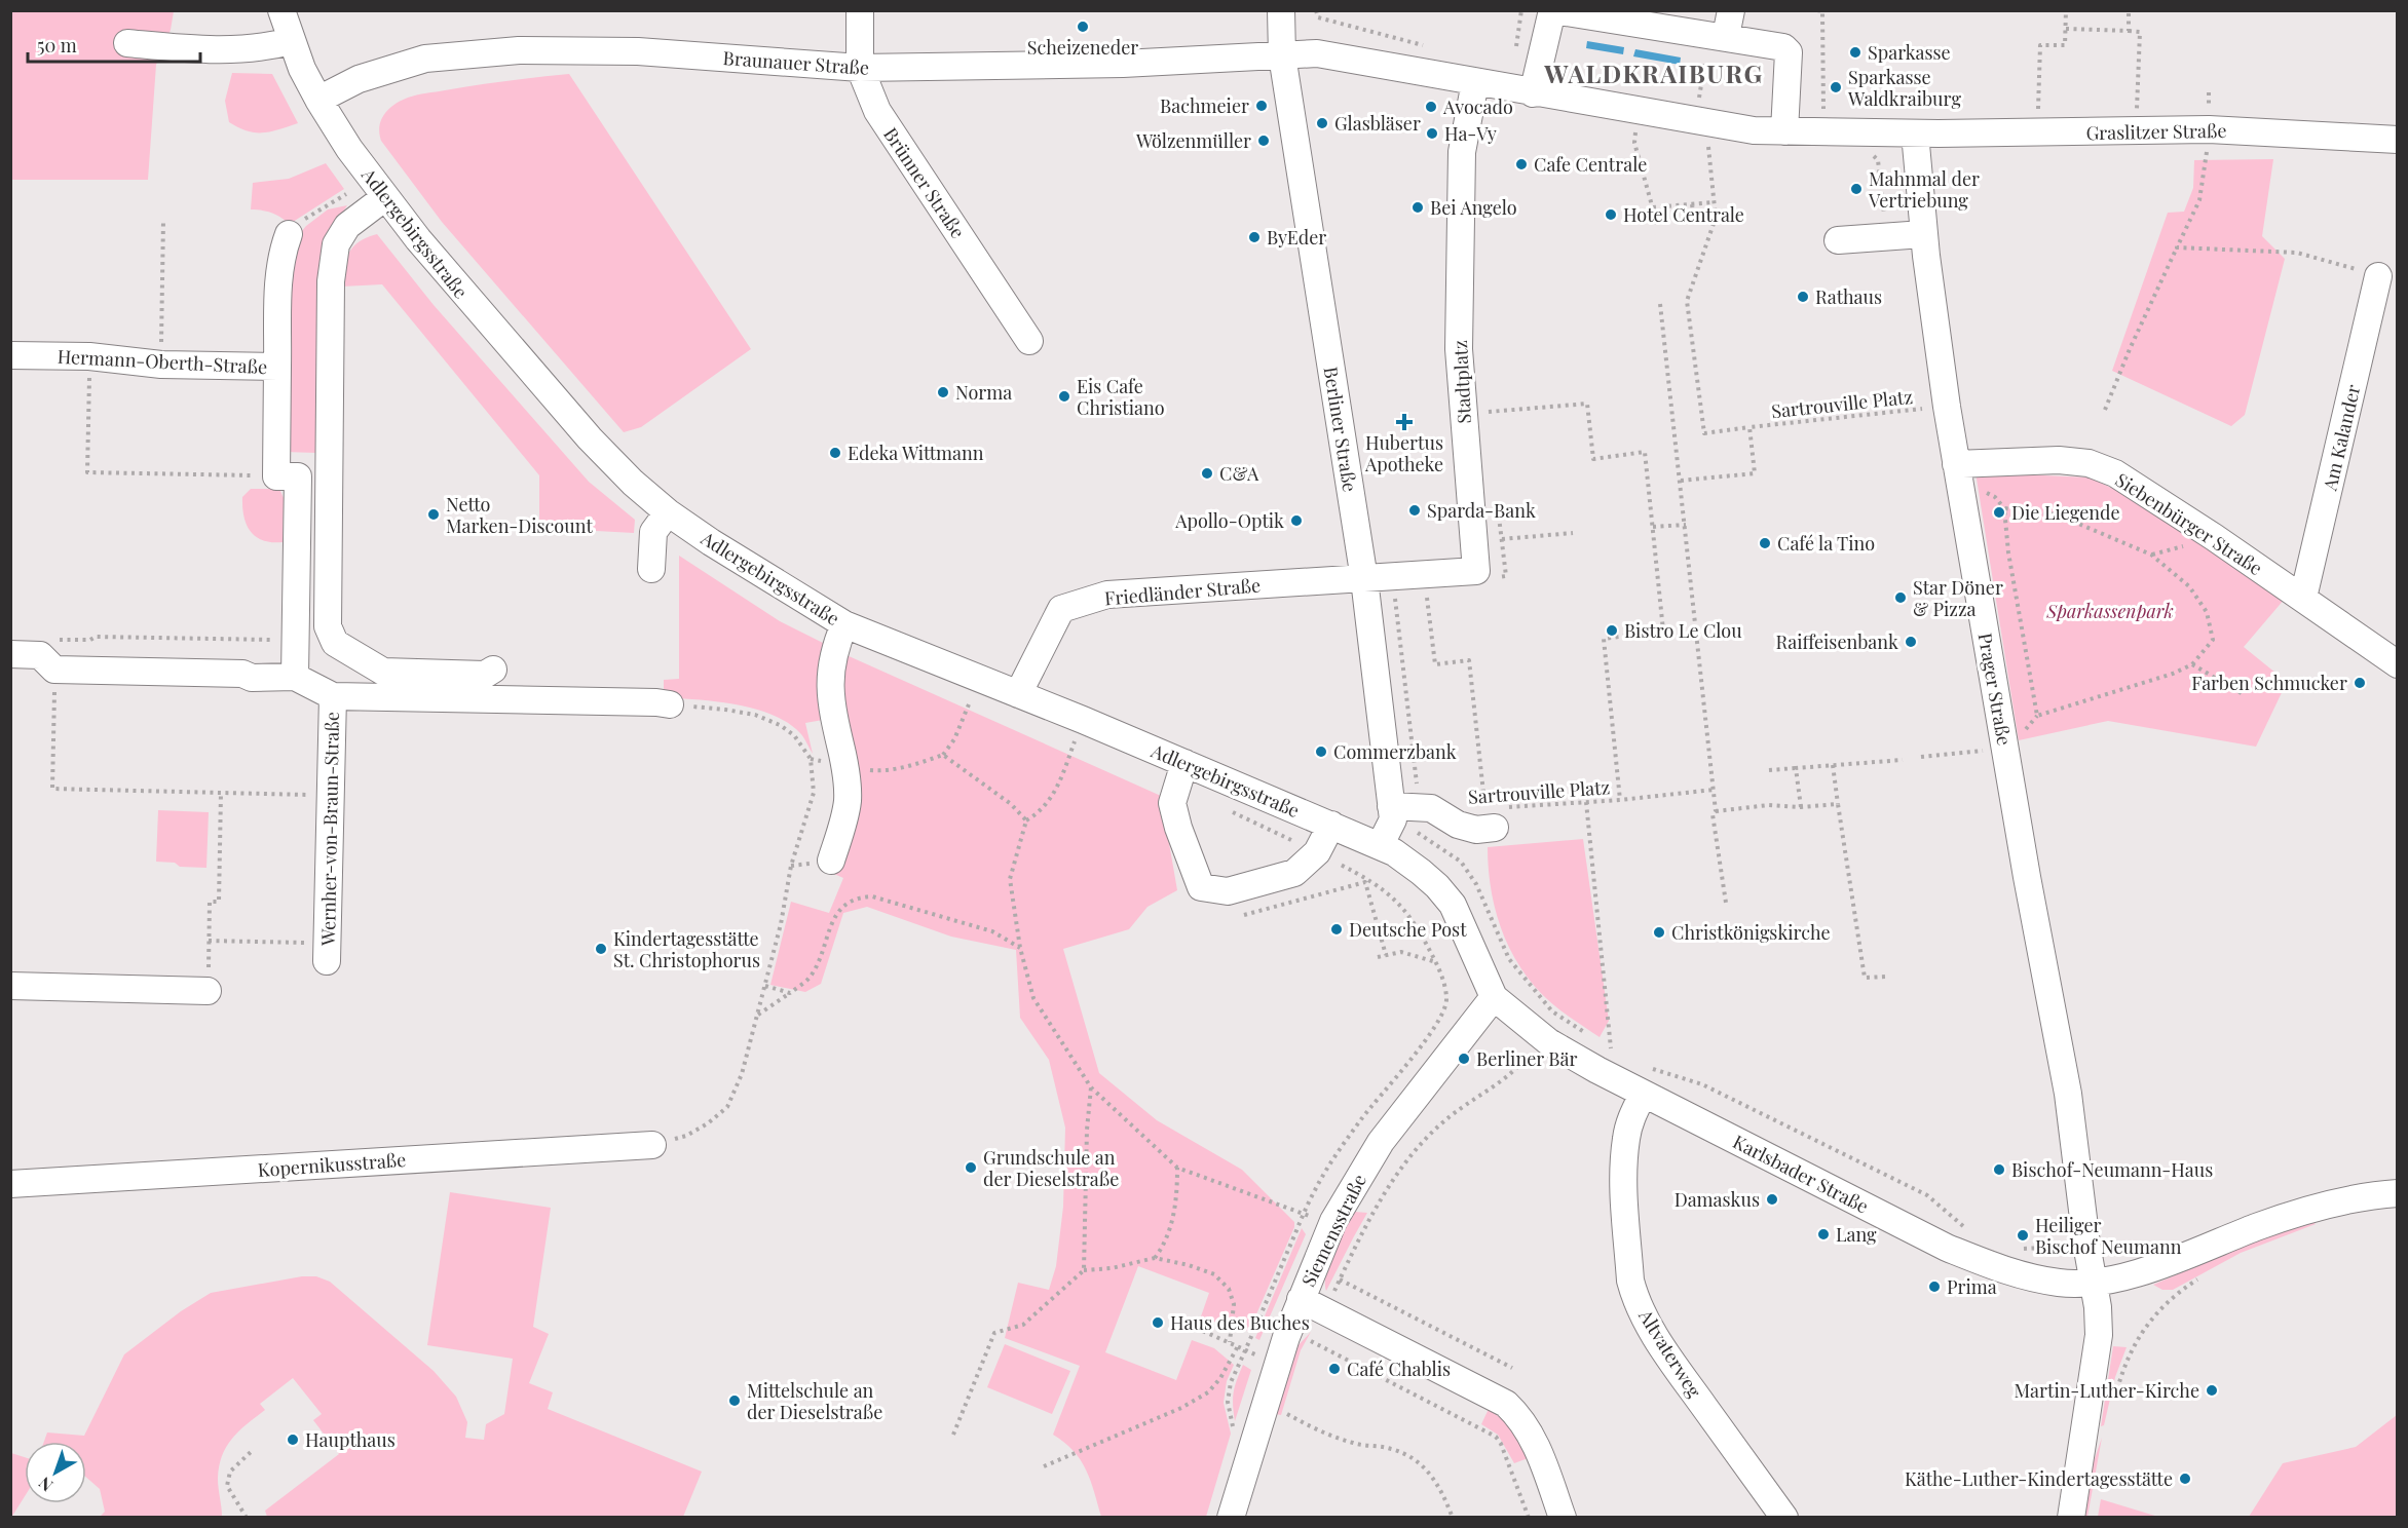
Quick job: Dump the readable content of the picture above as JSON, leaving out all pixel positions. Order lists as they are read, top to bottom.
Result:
{
  "streets": {
    "street": [
      "Braunauer Straße",
      "Graslitzer Straße",
      "Brünner Straße",
      "Adlergebirgsstraße",
      "Hermann-Oberth-Straße",
      "Stadtplatz",
      "Berliner Straße",
      "Am Kalander",
      "Siebenbürger Straße",
      "Friedländer Straße",
      "Prager Straße",
      "Wernher-von-Braun-Straße",
      "Kopernikusstraße",
      "Karlsbader Straße",
      "Siemensstraße",
      "Altvaterweg"
    ],
    "path": ["Sartrouville Platz"]
  },
  "crossings": [
    ["Braunauer Straße", "Brünner Straße"],
    ["Braunauer Straße", "Adlergebirgsstraße"],
    ["Braunauer Straße", "Berliner Straße"],
    ["Graslitzer Straße", "Prager Straße"],
    ["Adlergebirgsstraße", "Berliner Straße"],
    ["Adlergebirgsstraße", "Friedländer Straße"],
    ["Adlergebirgsstraße", "Karlsbader Straße"],
    ["Adlergebirgsstraße", "Siemensstraße"],
    ["Stadtplatz", "Berliner Straße"],
    ["Stadtplatz", "Friedländer Straße"],
    ["Sartrouville Platz", "Prager Straße"],
    ["Berliner Straße", "Friedländer Straße"],
    ["Am Kalander", "Siebenbürger Straße"],
    ["Siebenbürger Straße", "Prager Straße"],
    ["Prager Straße", "Karlsbader Straße"],
    ["Karlsbader Straße", "Siemensstraße"],
    ["Karlsbader Straße", "Altvaterweg"]
  ],
  "districts": ["WALDKRAIBURG"],
  "parks": ["Sparkassenpark"],
  "places": {
    "other": [
      "Scheizeneder",
      "Sparkasse",
      "Sparkasse Waldkraiburg",
      "Bachmeier",
      "Avocado",
      "Glasbläser",
      "Ha-Vy",
      "Wölzenmüller",
      "Cafe Centrale",
      "Mahnmal der Vertriebung",
      "Bei Angelo",
      "Hotel Centrale",
      "ByEder",
      "Rathaus",
      "Norma",
      "Eis Cafe Christiano",
      "Edeka Wittmann",
      "C&A",
      "Sparda-Bank",
      "Die Liegende",
      "Netto Marken-Discount",
      "Apollo-Optik",
      "Café la Tino",
      "Star Döner & Pizza",
      "Bistro Le Clou",
      "Raiffeisenbank",
      "Farben Schmucker",
      "Commerzbank",
      "Deutsche Post",
      "Christkönigskirche",
      "Kindertagesstätte St. Christophorus",
      "Berliner Bär",
      "Grundschule an der Dieselstraße",
      "Bischof-Neumann-Haus",
      "Damaskus",
      "Lang",
      "Heiliger Bischof Neumann",
      "Prima",
      "Haus des Buches",
      "Café Chablis",
      "Martin-Luther-Kirche",
      "Mittelschule an der Dieselstraße",
      "Haupthaus",
      "Käthe-Luther-Kindertagesstätte"
    ],
    "health": ["Hubertus Apotheke"]
  },
  "scale_bar": "50 m",
  "north": "bottom left"
}
